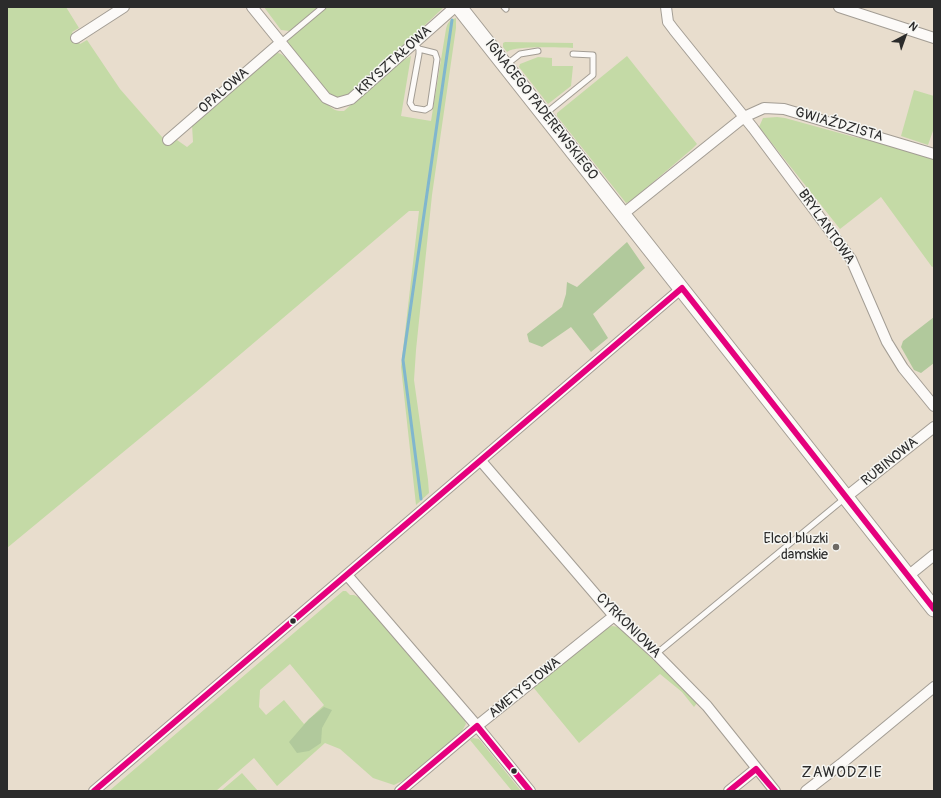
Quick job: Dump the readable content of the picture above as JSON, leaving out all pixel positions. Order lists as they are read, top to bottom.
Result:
{
  "streets": {
    "street": [
      "KRYSZTAŁOWA",
      "OPALOWA",
      "IGNACEGO PADEREWSKIEGO",
      "GWIAŹDZISTA",
      "BRYLANTOWA",
      "RUBINOWA",
      "CYRKONIOWA",
      "AMETYSTOWA"
    ]
  },
  "crossings": [
    ["KRYSZTAŁOWA", "OPALOWA"],
    ["IGNACEGO PADEREWSKIEGO", "RUBINOWA"],
    ["GWIAŹDZISTA", "BRYLANTOWA"],
    ["CYRKONIOWA", "AMETYSTOWA"]
  ],
  "districts": ["ZAWODZIE"],
  "places": ["Elcol bluzki damskie"],
  "north": "top right"
}
